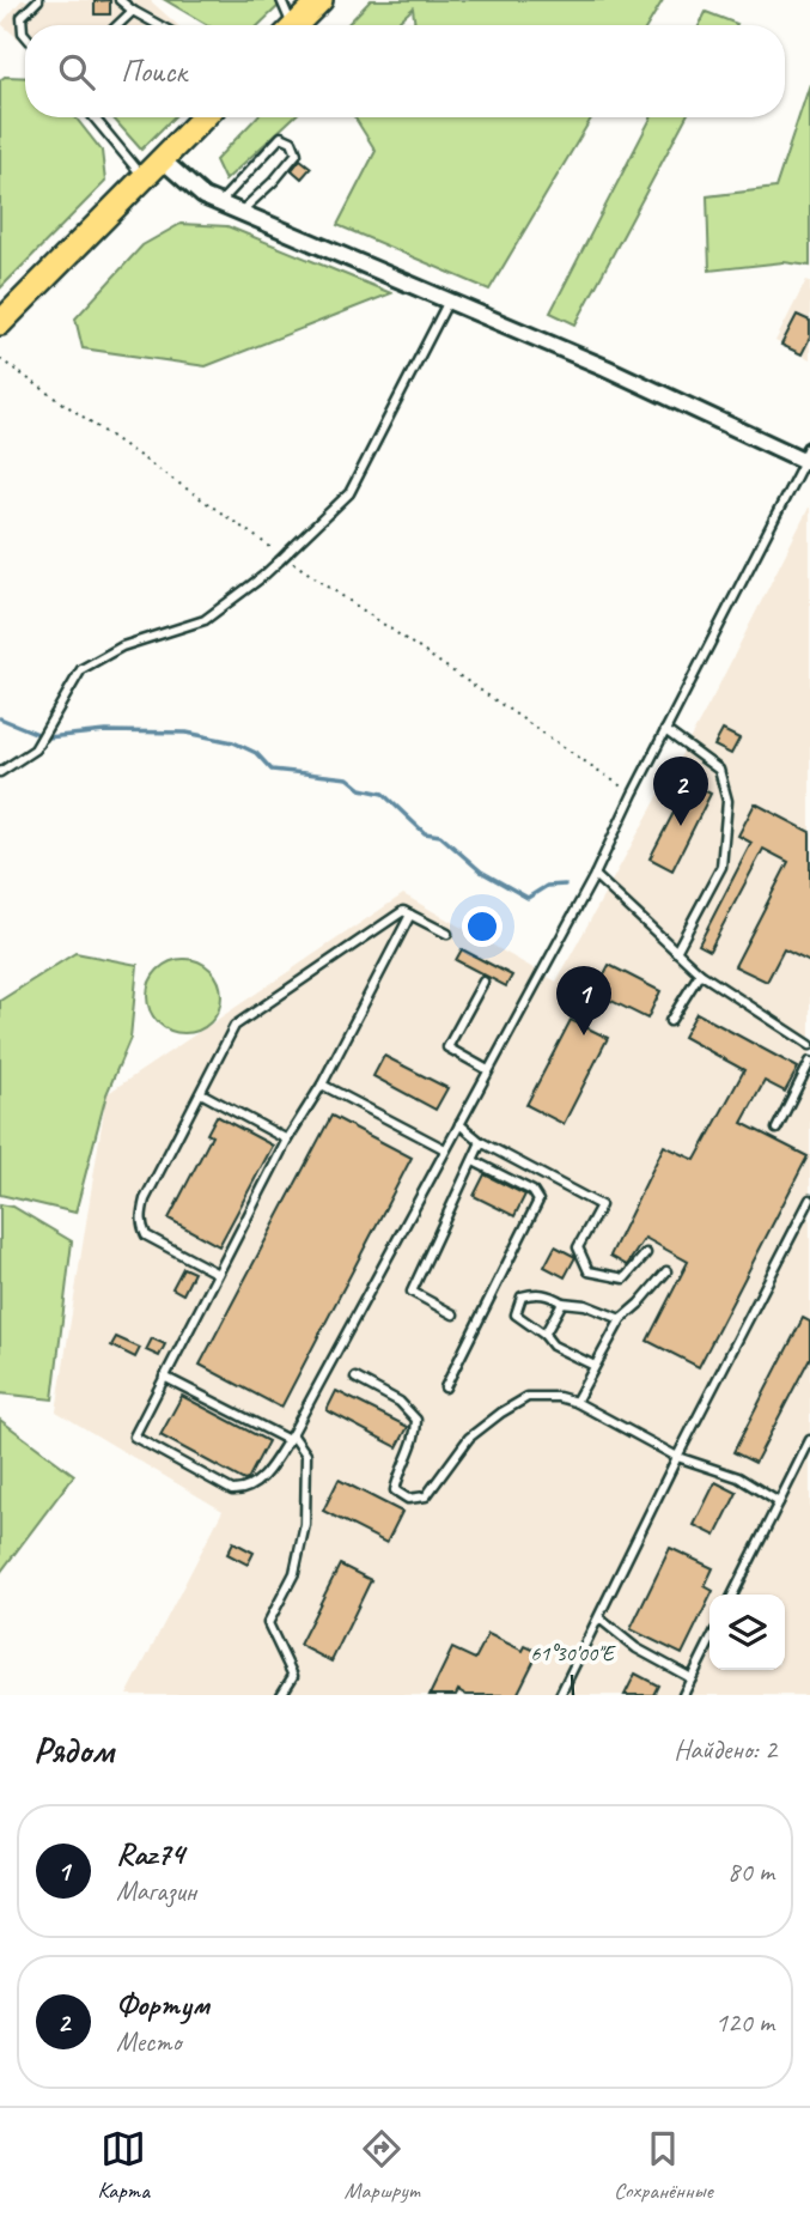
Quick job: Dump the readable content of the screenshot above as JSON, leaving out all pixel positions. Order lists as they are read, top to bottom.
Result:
{
  "page": {
    "search": "Поиск",
    "pins": ["2", "1"],
    "heading": ["Рядом", "Найдено: 2"],
    "list": [
      {
        "mark": "1",
        "name": "Raz74",
        "note": "Магазин",
        "value": "80 m"
      },
      {
        "mark": "2",
        "name": "Фортум",
        "note": "Место",
        "value": "120 m"
      }
    ],
    "nav": ["Карта", "Маршрут", "Сохранённые"]
  },
  "coordinates": ["61°30'00\"E"]
}
